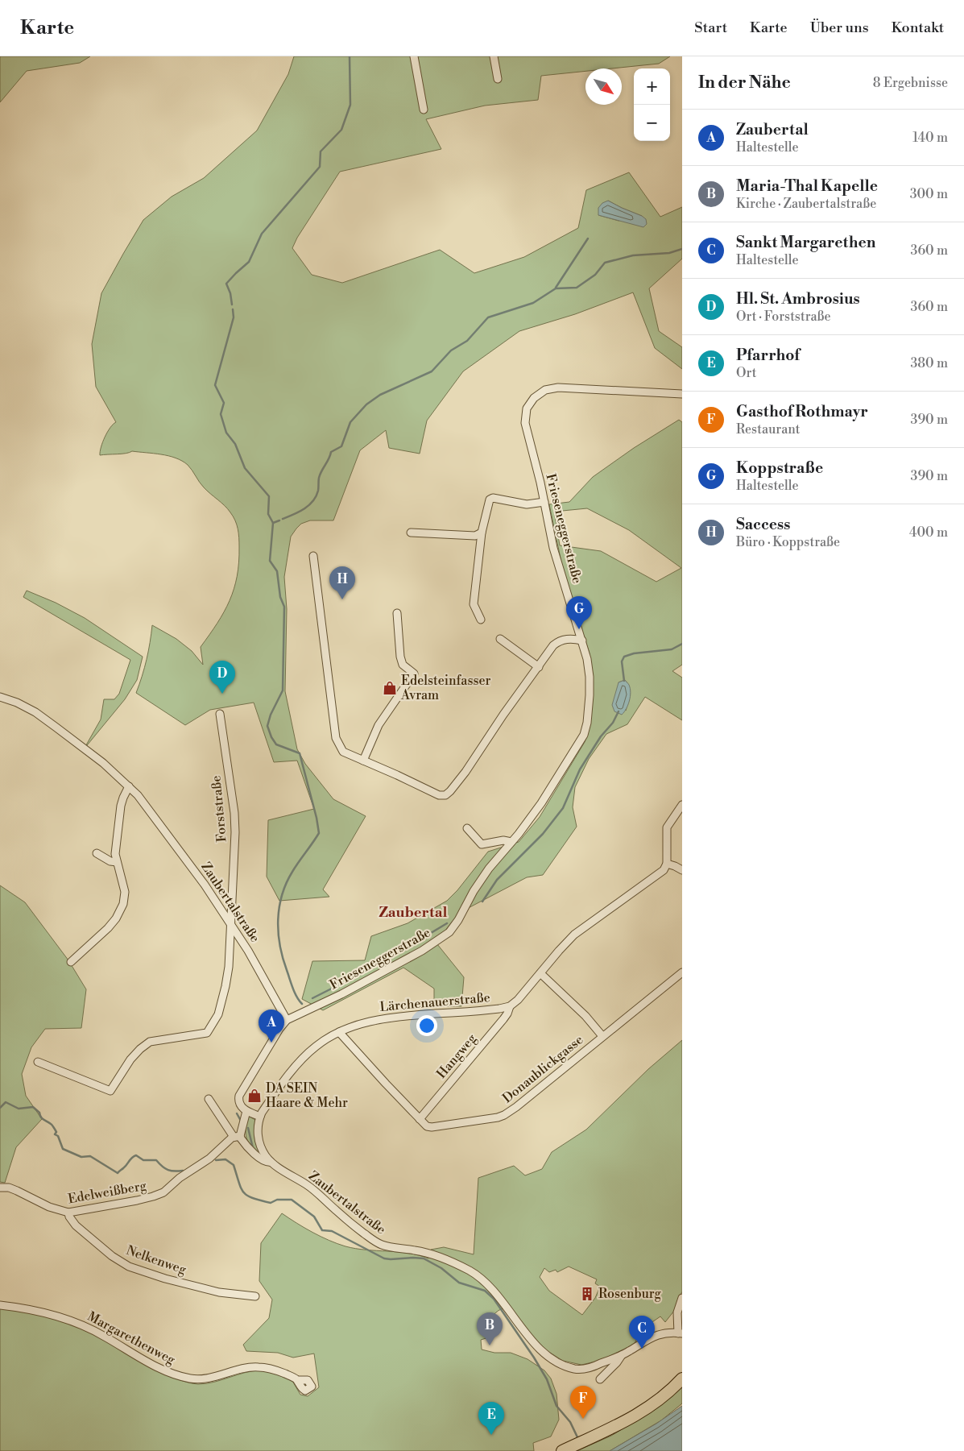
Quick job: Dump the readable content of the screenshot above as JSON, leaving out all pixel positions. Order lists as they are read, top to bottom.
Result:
{
  "streets": {
    "street": [
      "Frieseneggerstraße",
      "Forststraße",
      "Zaubertalstraße",
      "Lärchenauerstraße",
      "Hangweg",
      "Donaublickgasse",
      "Edelweißberg",
      "Nelkenweg",
      "Margarethenweg"
    ]
  },
  "crossings": [
    ["Frieseneggerstraße", "Zaubertalstraße"],
    ["Forststraße", "Zaubertalstraße"],
    ["Zaubertalstraße", "Lärchenauerstraße"],
    ["Lärchenauerstraße", "Hangweg"],
    ["Lärchenauerstraße", "Donaublickgasse"],
    ["Hangweg", "Donaublickgasse"],
    ["Edelweißberg", "Nelkenweg"]
  ],
  "districts": ["Zaubertal"],
  "places": {
    "shop": ["Edelsteinfasser Avram", "DA SEIN Haare & Mehr"],
    "building": ["Rosenburg"]
  },
  "north": "bottom right",
  "page": {
    "header": "Karte",
    "nav": [
      "Start",
      "Karte",
      "Über uns",
      "Kontakt"
    ],
    "heading": ["In der Nähe", "8 Ergebnisse"],
    "map_buttons": ["+", "−"],
    "list": [
      {
        "mark": "A",
        "name": "Zaubertal",
        "note": "Haltestelle",
        "value": "140 m"
      },
      {
        "mark": "B",
        "name": "Maria-Thal Kapelle",
        "note": "Kirche · Zaubertalstraße",
        "value": "300 m"
      },
      {
        "mark": "C",
        "name": "Sankt Margarethen",
        "note": "Haltestelle",
        "value": "360 m"
      },
      {
        "mark": "D",
        "name": "Hl. St. Ambrosius",
        "note": "Ort · Forststraße",
        "value": "360 m"
      },
      {
        "mark": "E",
        "name": "Pfarrhof",
        "note": "Ort",
        "value": "380 m"
      },
      {
        "mark": "F",
        "name": "Gasthof Rothmayr",
        "note": "Restaurant",
        "value": "390 m"
      },
      {
        "mark": "G",
        "name": "Koppstraße",
        "note": "Haltestelle",
        "value": "390 m"
      },
      {
        "mark": "H",
        "name": "Saccess",
        "note": "Büro · Koppstraße",
        "value": "400 m"
      }
    ],
    "pins": [
      "H",
      "G",
      "D",
      "A",
      "B",
      "C",
      "F",
      "E"
    ]
  }
}
